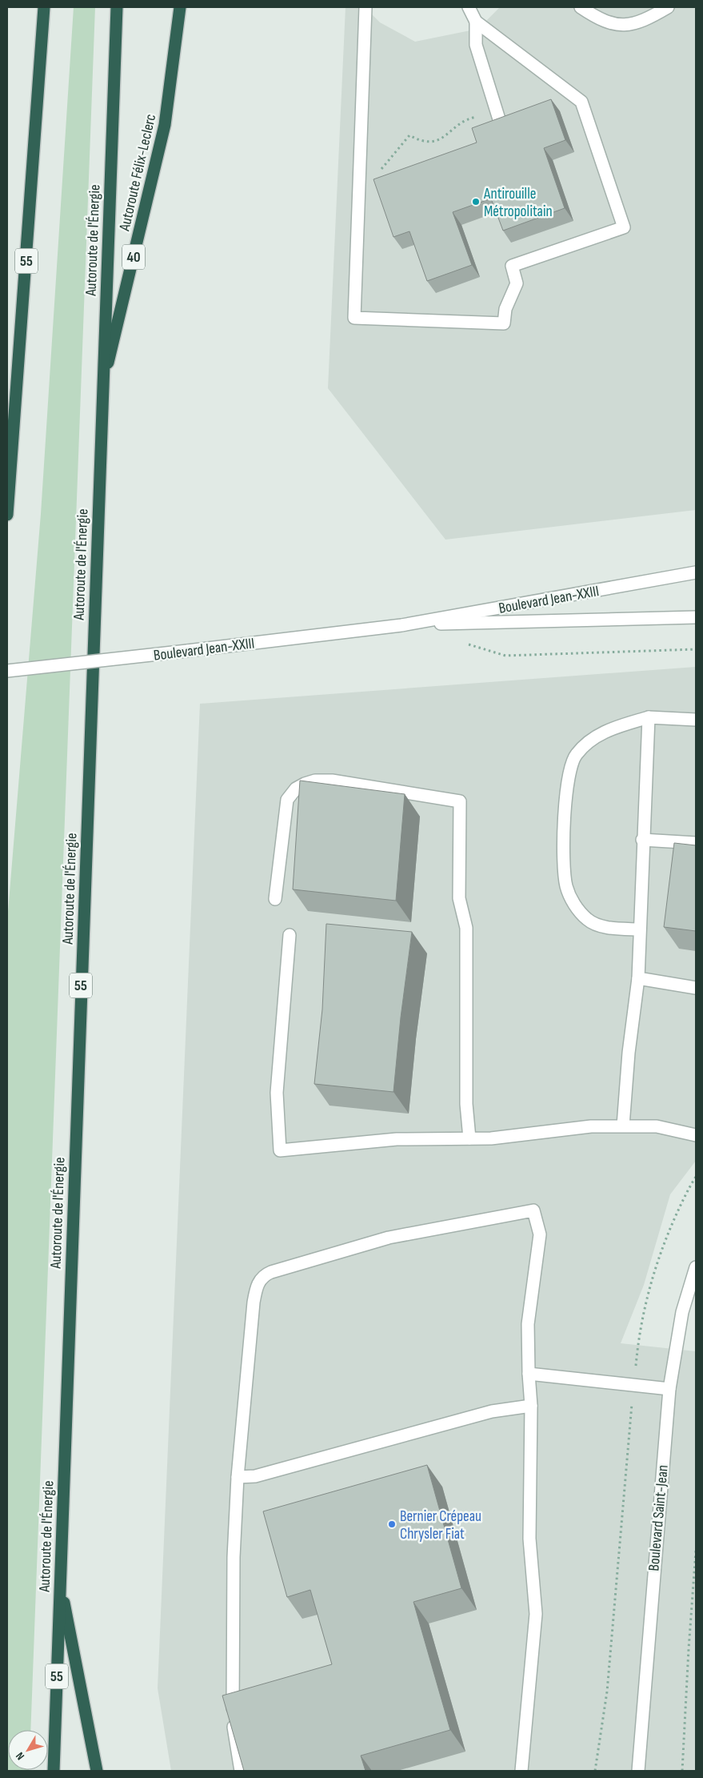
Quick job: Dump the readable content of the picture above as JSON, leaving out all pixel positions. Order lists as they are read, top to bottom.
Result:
{
  "streets": {
    "highway": [
      "Autoroute Félix-Leclerc",
      "Autoroute de l'Énergie",
      "40",
      "55"
    ],
    "street": ["Boulevard Jean-XXIII", "Boulevard Saint-Jean"]
  },
  "crossings": [
    ["Autoroute Félix-Leclerc", "Autoroute de l'Énergie"]
  ],
  "places": ["Antirouille Métropolitain", "Bernier Crépeau Chrysler Fiat"],
  "north": "bottom left"
}
